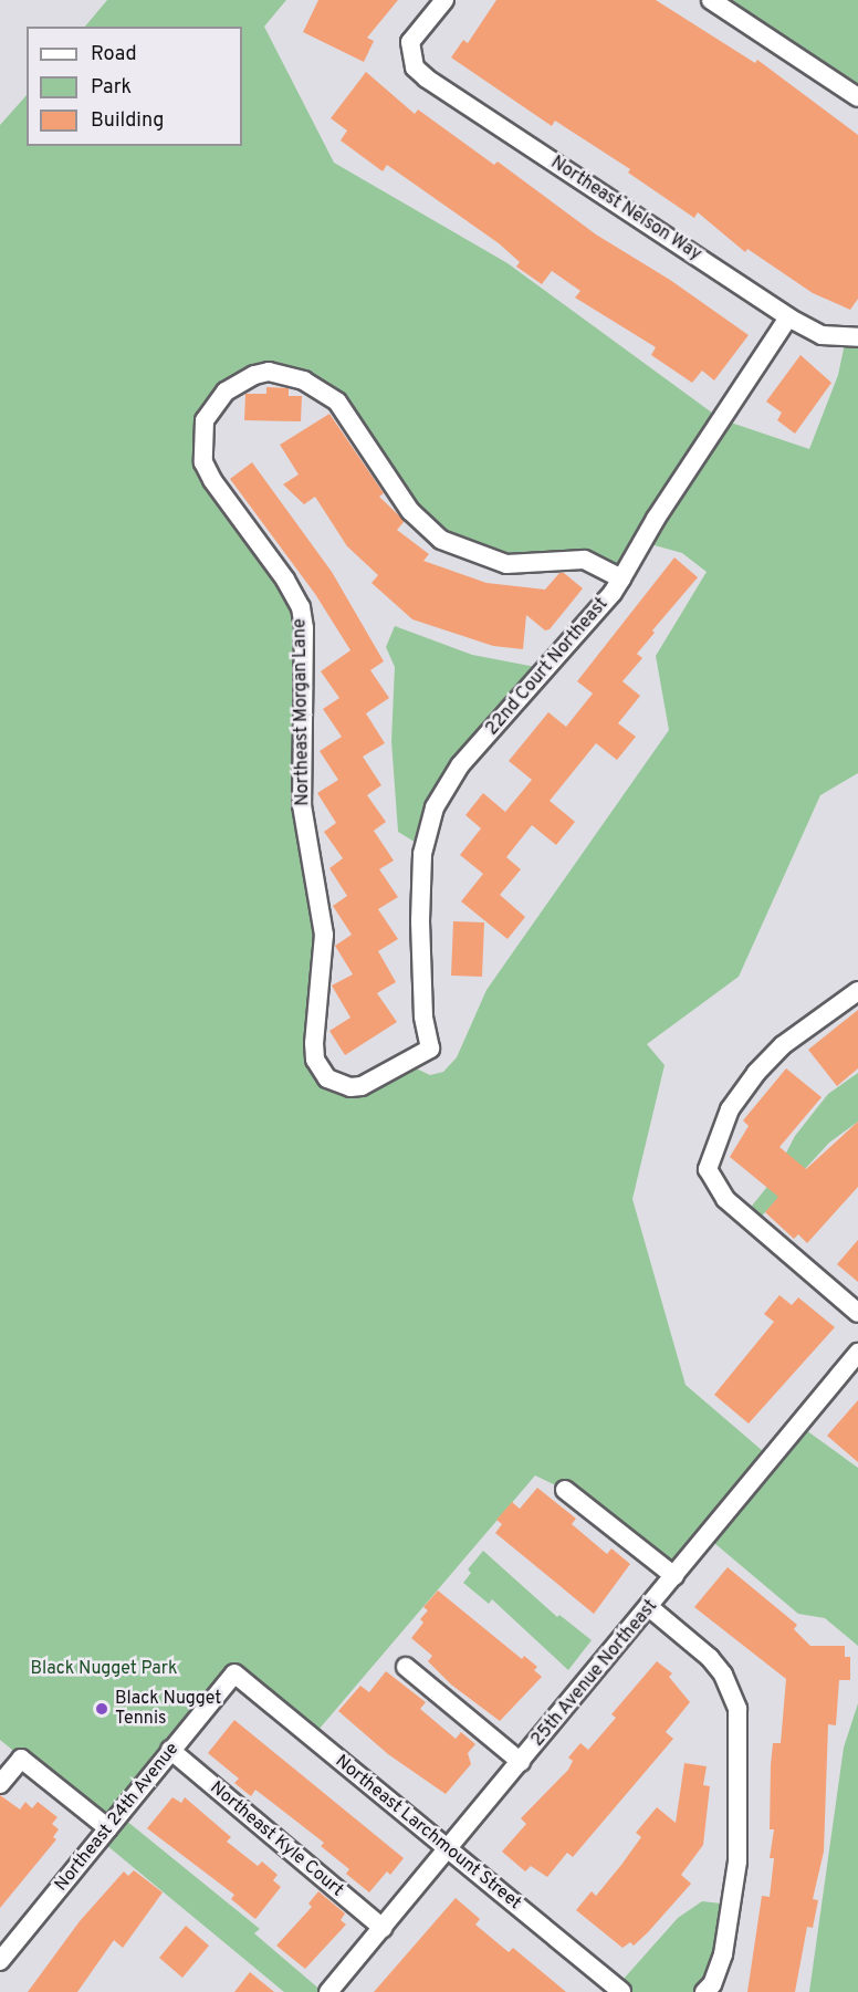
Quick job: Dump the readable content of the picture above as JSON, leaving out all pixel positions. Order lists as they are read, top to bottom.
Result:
{
  "streets": {
    "street": [
      "Northeast Nelson Way",
      "22nd Court Northeast",
      "Northeast Morgan Lane",
      "25th Avenue Northeast",
      "Northeast 24th Avenue",
      "Northeast Larchmount Street",
      "Northeast Kyle Court"
    ]
  },
  "crossings": [
    ["Northeast Nelson Way", "22nd Court Northeast"],
    ["22nd Court Northeast", "Northeast Morgan Lane"],
    ["25th Avenue Northeast", "Northeast Larchmount Street"],
    ["25th Avenue Northeast", "Northeast Kyle Court"],
    ["Northeast 24th Avenue", "Northeast Larchmount Street"],
    ["Northeast 24th Avenue", "Northeast Kyle Court"]
  ],
  "parks": ["Black Nugget Park"],
  "places": ["Black Nugget Tennis"],
  "legend": ["Road", "Park", "Building"]
}
